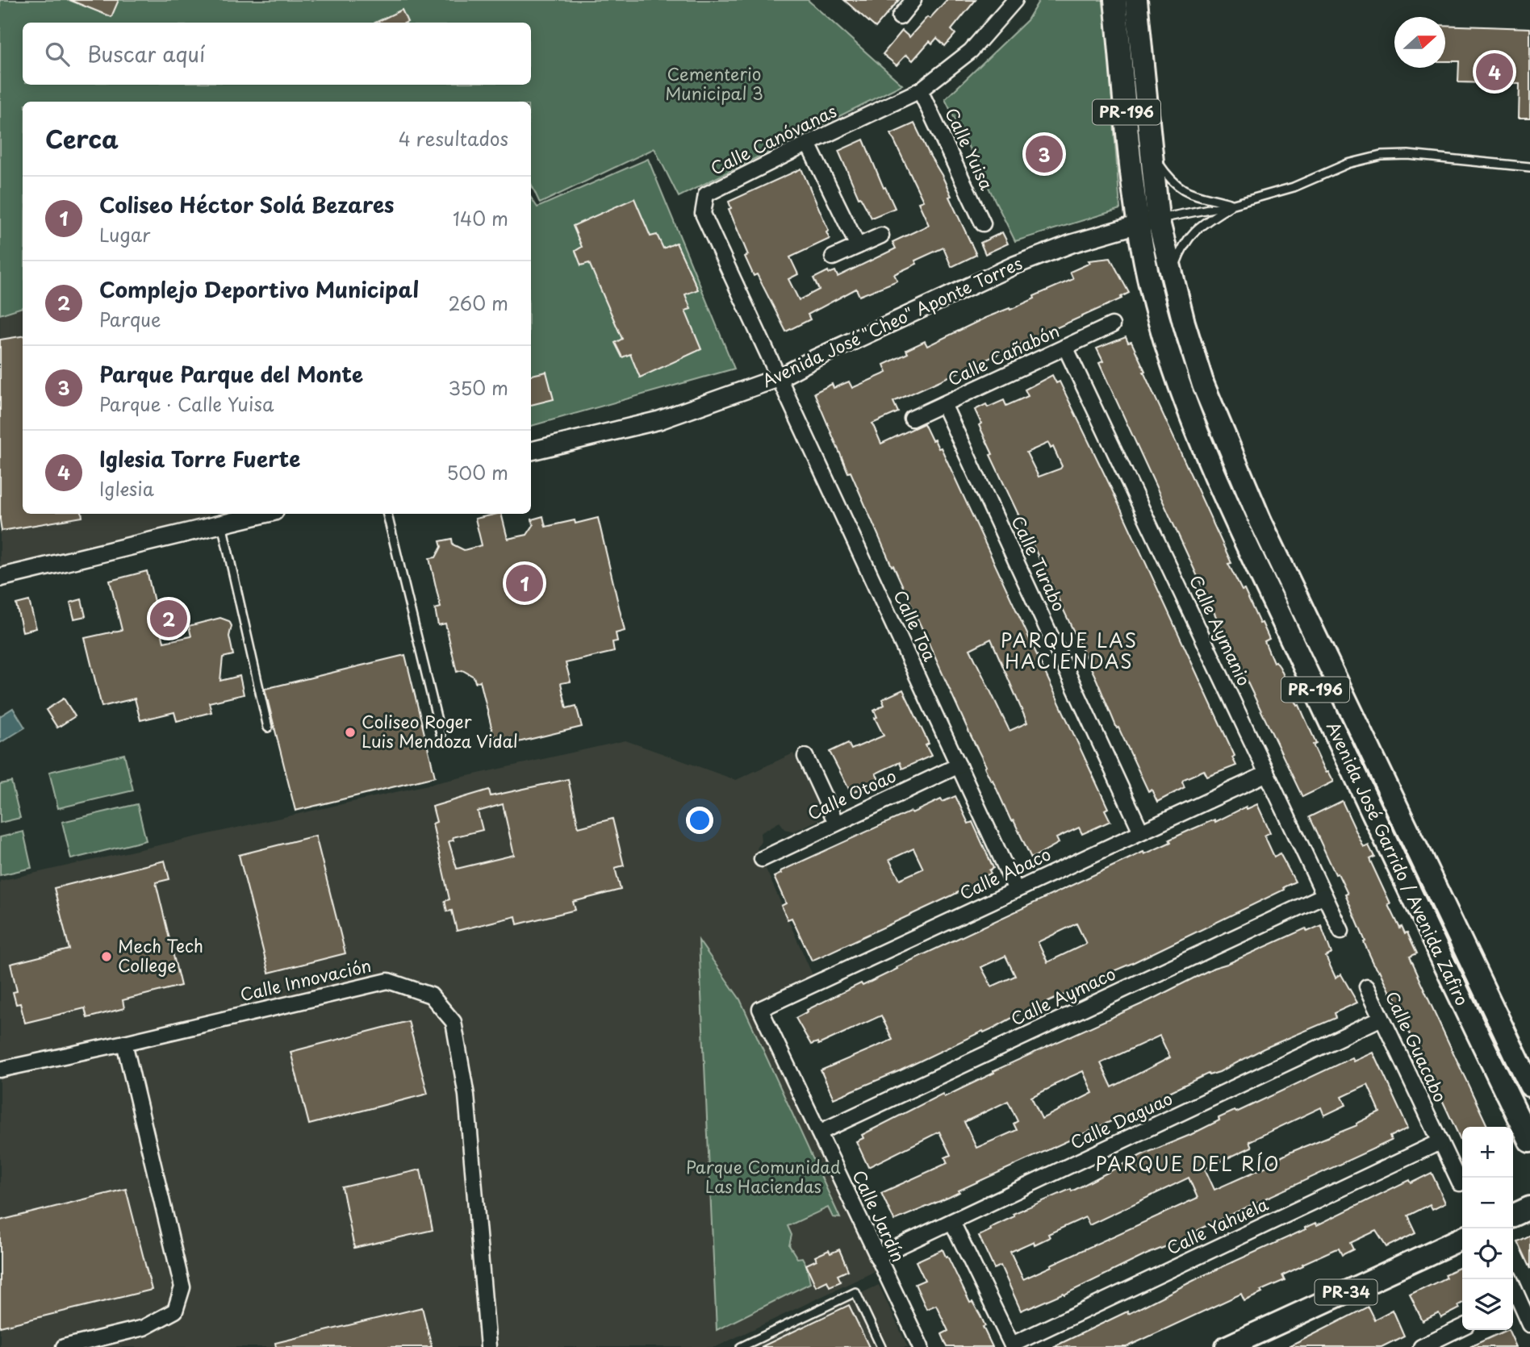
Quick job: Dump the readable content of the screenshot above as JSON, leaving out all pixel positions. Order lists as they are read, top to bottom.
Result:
{
  "streets": {
    "main road": ["PR-196", "Avenida José Garrido / Avenida Zafiro", "PR-34"],
    "street": [
      "Calle Canóvanas",
      "Calle Yuisa",
      "Avenida José \"Cheo\" Aponte Torres",
      "Calle Cañabón",
      "Calle Turabo",
      "Calle Toa",
      "Calle Aymanio",
      "Calle Otoao",
      "Calle Abaco",
      "Calle Innovación",
      "Calle Aymaco",
      "Calle Guacabo",
      "Calle Daguao",
      "Calle Jardín",
      "Calle Yahuela"
    ]
  },
  "crossings": [
    ["Calle Canóvanas", "Calle Yuisa"],
    ["Calle Canóvanas", "Avenida José \"Cheo\" Aponte Torres"],
    ["Calle Canóvanas", "Calle Toa"],
    ["Avenida José \"Cheo\" Aponte Torres", "Calle Toa"],
    ["Avenida José \"Cheo\" Aponte Torres", "Avenida José Garrido / Avenida Zafiro"],
    ["Calle Cañabón", "Calle Turabo"],
    ["Calle Cañabón", "Calle Aymanio"],
    ["Calle Turabo", "Calle Abaco"],
    ["Calle Toa", "Calle Otoao"],
    ["Calle Toa", "Calle Abaco"],
    ["Calle Aymanio", "Calle Abaco"],
    ["Calle Aymanio", "Calle Aymaco"],
    ["Calle Abaco", "Calle Jardín"],
    ["Calle Aymaco", "Calle Jardín"],
    ["Calle Guacabo", "Calle Daguao"],
    ["Calle Guacabo", "Calle Yahuela"],
    ["Calle Daguao", "Calle Jardín"],
    ["Calle Daguao", "Calle Yahuela"]
  ],
  "districts": ["PARQUE LAS HACIENDAS", "PARQUE DEL RÍO"],
  "parks": ["Cementerio Municipal 3", "Parque Comunidad Las Haciendas"],
  "places": ["Coliseo Roger Luis Mendoza Vidal", "Mech Tech College"],
  "north": "right",
  "page": {
    "search": "Buscar aquí",
    "pins": [
      "4",
      "3",
      "1",
      "2"
    ],
    "heading": ["Cerca", "4 resultados"],
    "list": [
      {
        "mark": "1",
        "name": "Coliseo Héctor Solá Bezares",
        "note": "Lugar",
        "value": "140 m"
      },
      {
        "mark": "2",
        "name": "Complejo Deportivo Municipal",
        "note": "Parque",
        "value": "260 m"
      },
      {
        "mark": "3",
        "name": "Parque Parque del Monte",
        "note": "Parque · Calle Yuisa",
        "value": "350 m"
      },
      {
        "mark": "4",
        "name": "Iglesia Torre Fuerte",
        "note": "Iglesia",
        "value": "500 m"
      }
    ],
    "map_buttons": ["+", "−"]
  }
}
